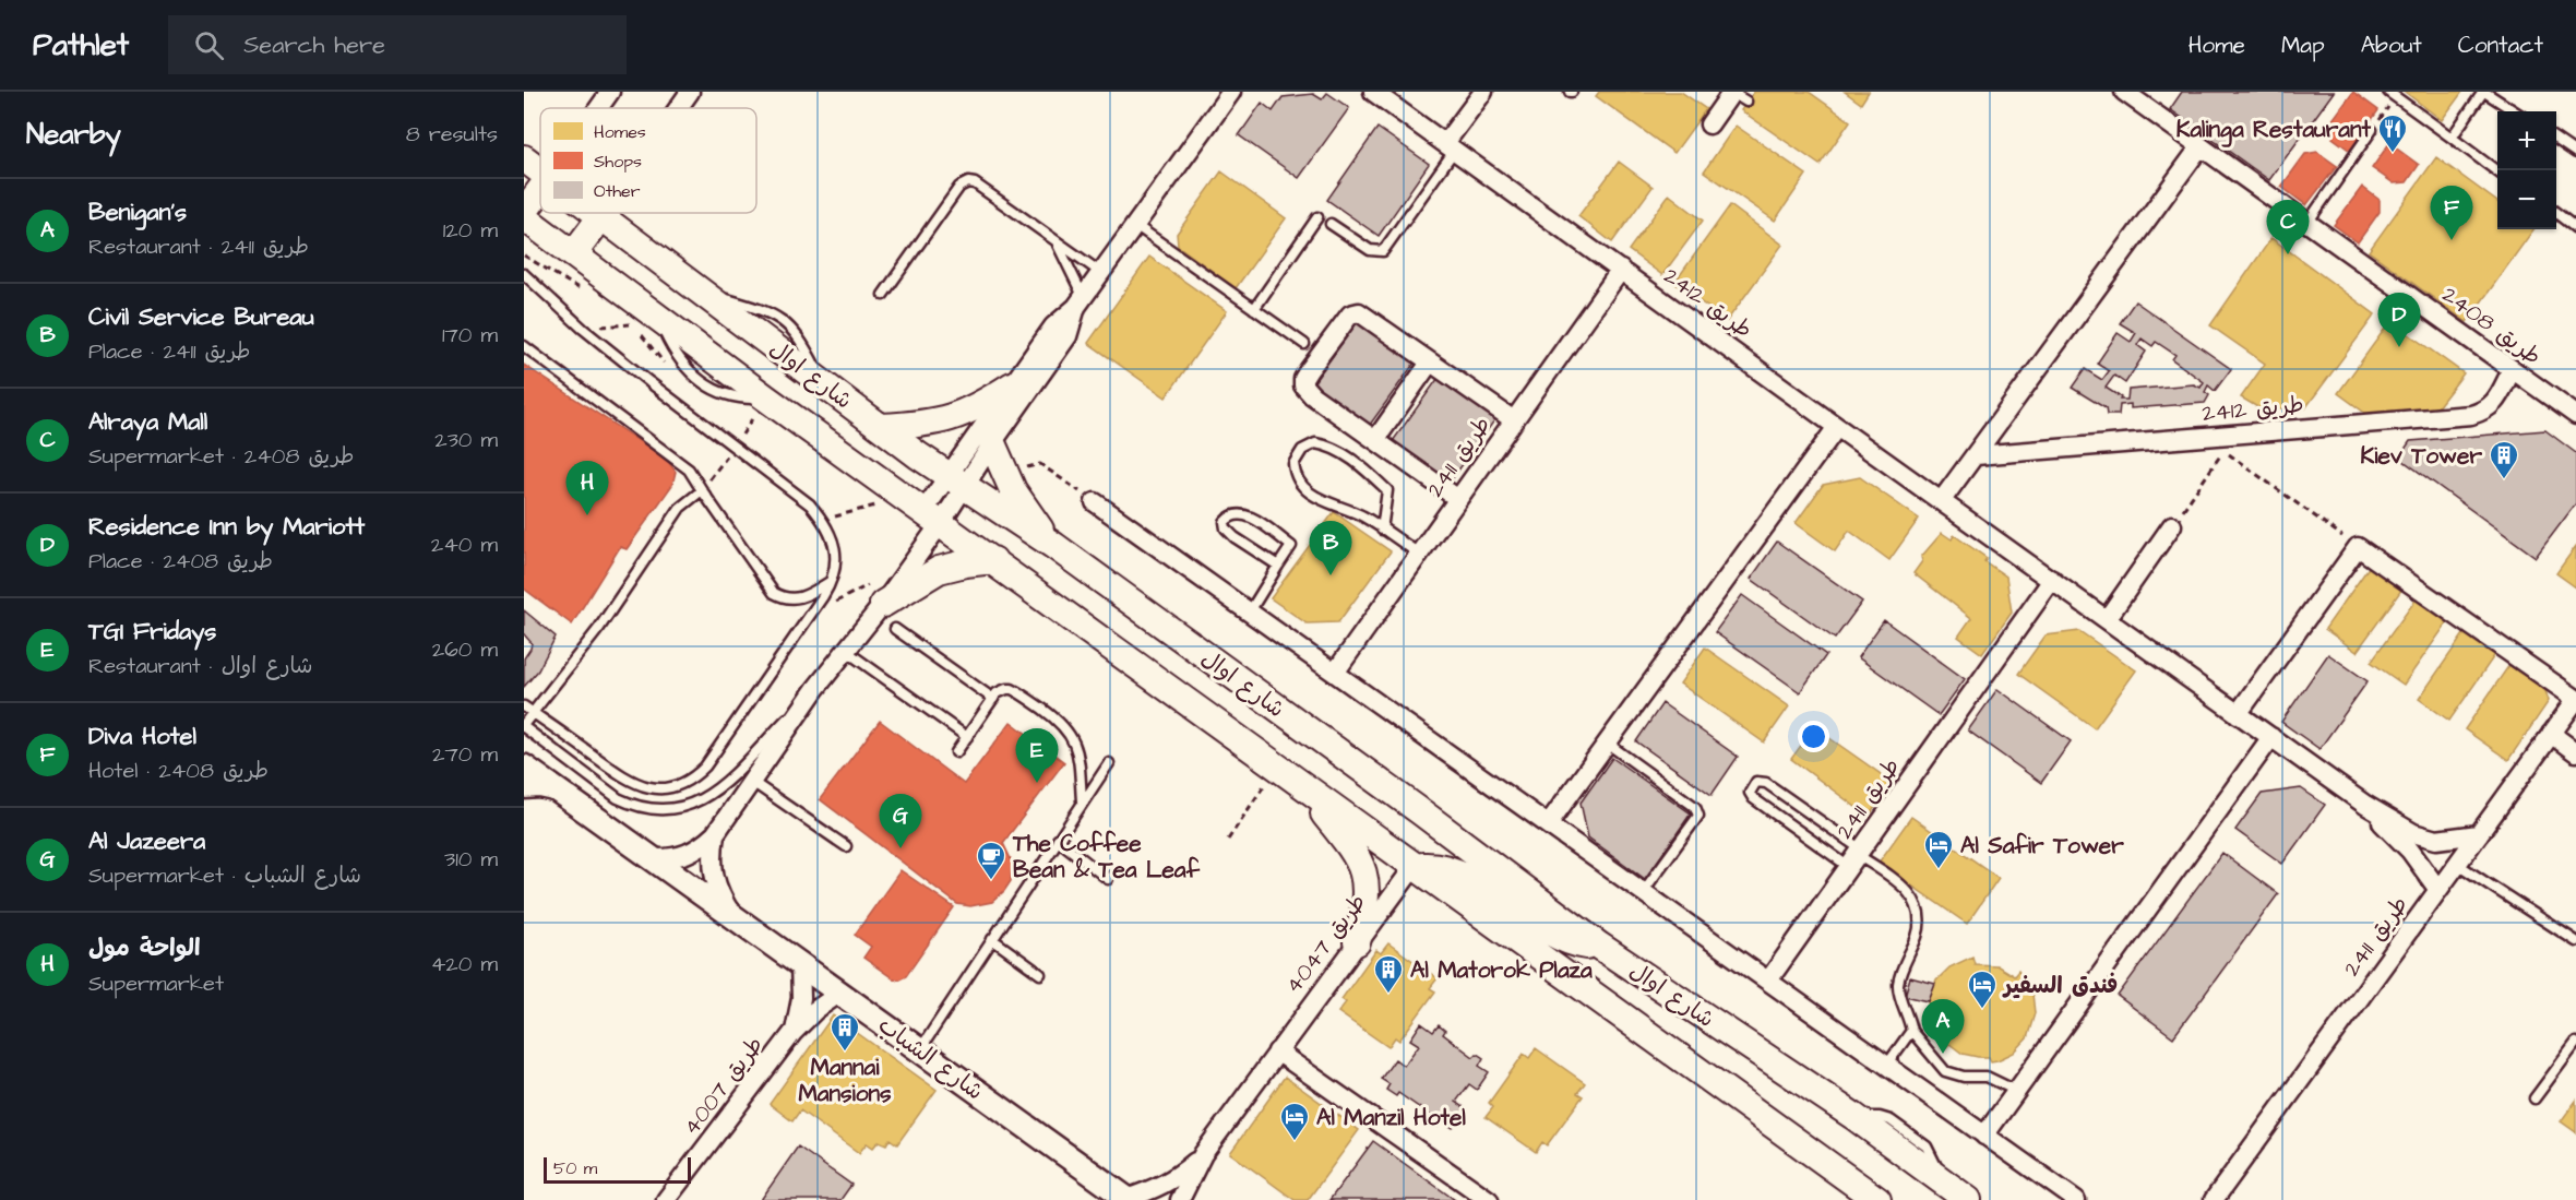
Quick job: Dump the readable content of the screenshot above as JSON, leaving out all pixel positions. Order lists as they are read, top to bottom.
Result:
{
  "streets": {
    "main road": ["شارع اوال"],
    "street": [
      "طريق 2412",
      "طريق 2408",
      "طريق 2411",
      "طريق 4047",
      "شارع الشباب",
      "طريق 4007"
    ]
  },
  "crossings": [
    ["طريق 2412", "طريق 2408"],
    ["طريق 2412", "طريق 2411"],
    ["شارع اوال", "طريق 4047"],
    ["طريق 4047", "شارع الشباب"],
    ["شارع الشباب", "طريق 4007"]
  ],
  "places": {
    "restaurant": ["Kalinga Restaurant"],
    "building": ["Kiev Tower", "Al Matorok Plaza", "Mannai Mansions"],
    "hotel": ["Al Safir Tower", "فندق السفير", "Al Manzil Hotel"],
    "cafe": ["The Coffee Bean & Tea Leaf"]
  },
  "legend": ["Homes", "Shops", "Other"],
  "scale_bar": "50 m",
  "page": {
    "header": "Pathlet",
    "search": "Search here",
    "nav": [
      "Home",
      "Map",
      "About",
      "Contact"
    ],
    "heading": ["Nearby", "8 results"],
    "map_buttons": ["+", "−"],
    "list": [
      {
        "mark": "A",
        "name": "Benigan's",
        "note": "Restaurant · طريق 2411",
        "value": "120 m"
      },
      {
        "mark": "B",
        "name": "Civil Service Bureau",
        "note": "Place · طريق 2411",
        "value": "170 m"
      },
      {
        "mark": "C",
        "name": "Alraya Mall",
        "note": "Supermarket · طريق 2408",
        "value": "230 m"
      },
      {
        "mark": "D",
        "name": "Residence Inn by Mariott",
        "note": "Place · طريق 2408",
        "value": "240 m"
      },
      {
        "mark": "E",
        "name": "TGI Fridays",
        "note": "Restaurant · شارع اوال",
        "value": "260 m"
      },
      {
        "mark": "F",
        "name": "Diva Hotel",
        "note": "Hotel · طريق 2408",
        "value": "270 m"
      },
      {
        "mark": "G",
        "name": "Al Jazeera",
        "note": "Supermarket · شارع الشباب",
        "value": "310 m"
      },
      {
        "mark": "H",
        "name": "الواحة مول",
        "note": "Supermarket",
        "value": "420 m"
      }
    ],
    "pins": [
      "F",
      "C",
      "D",
      "H",
      "B",
      "E",
      "G",
      "A"
    ],
    "scale": "50 m"
  }
}
